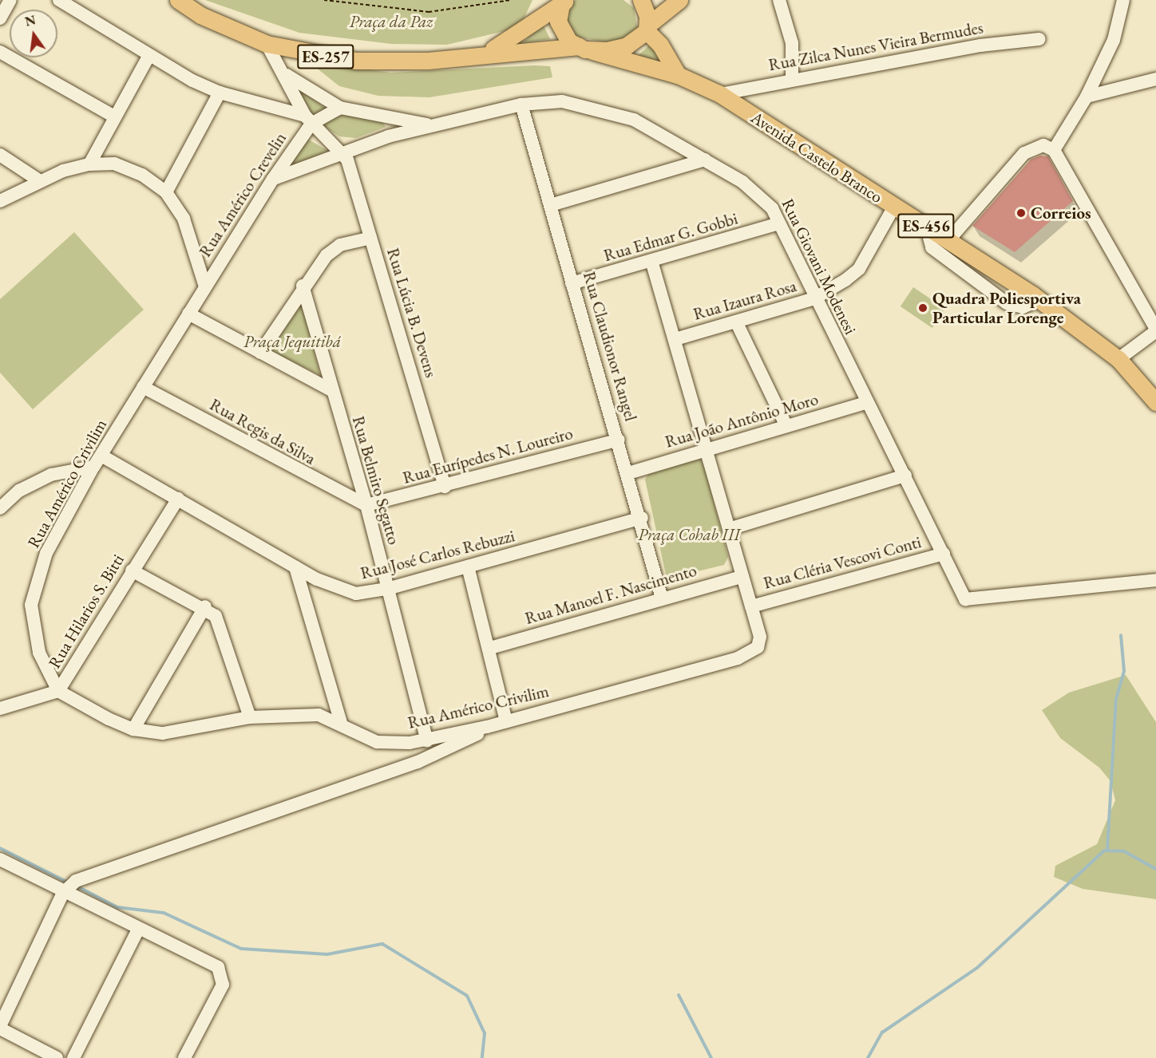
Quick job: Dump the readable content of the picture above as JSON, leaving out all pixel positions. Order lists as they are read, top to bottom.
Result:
{
  "streets": {
    "main road": ["ES-257", "Avenida Castelo Branco", "ES-456"],
    "street": [
      "Rua Zilca Nunes Vieira Bermudes",
      "Rua Américo Crevelin",
      "Rua Edmar G. Gobbi",
      "Rua Giovani Modenesi",
      "Rua Izaura Rosa",
      "Rua Lúcia B. Devens",
      "Rua Claudionor Rangel",
      "Rua João Antônio Moro",
      "Rua Regis da Silva",
      "Rua Eurípedes N. Loureiro",
      "Rua Belmiro Segatto",
      "Rua Américo Crivilim",
      "Rua José Carlos Rebuzzi",
      "Rua Cléria Vescovi Conti",
      "Rua Manoel F. Nascimento",
      "Rua Hilarios S. Bitti"
    ]
  },
  "crossings": [
    ["Rua Zilca Nunes Vieira Bermudes", "Avenida Castelo Branco"],
    ["ES-257", "Avenida Castelo Branco"],
    ["Avenida Castelo Branco", "Rua Izaura Rosa"],
    ["Rua Américo Crevelin", "Rua Américo Crivilim"],
    ["Rua Edmar G. Gobbi", "Rua Giovani Modenesi"],
    ["Rua Edmar G. Gobbi", "Rua Claudionor Rangel"],
    ["Rua Giovani Modenesi", "Rua Izaura Rosa"],
    ["Rua Giovani Modenesi", "Rua Claudionor Rangel"],
    ["Rua Giovani Modenesi", "Rua João Antônio Moro"],
    ["Rua Giovani Modenesi", "Rua Cléria Vescovi Conti"],
    ["Rua Lúcia B. Devens", "Rua Eurípedes N. Loureiro"],
    ["Rua Claudionor Rangel", "Rua João Antônio Moro"],
    ["Rua Claudionor Rangel", "Rua Eurípedes N. Loureiro"],
    ["Rua Claudionor Rangel", "Rua José Carlos Rebuzzi"],
    ["Rua Claudionor Rangel", "Rua Manoel F. Nascimento"],
    ["Rua Regis da Silva", "Rua Eurípedes N. Loureiro"],
    ["Rua Regis da Silva", "Rua Belmiro Segatto"],
    ["Rua Regis da Silva", "Rua Américo Crivilim"],
    ["Rua Eurípedes N. Loureiro", "Rua Belmiro Segatto"],
    ["Rua Belmiro Segatto", "Rua Américo Crivilim"],
    ["Rua Belmiro Segatto", "Rua José Carlos Rebuzzi"],
    ["Rua Américo Crivilim", "Rua José Carlos Rebuzzi"],
    ["Rua Américo Crivilim", "Rua Cléria Vescovi Conti"],
    ["Rua Américo Crivilim", "Rua Hilarios S. Bitti"],
    ["Rua José Carlos Rebuzzi", "Rua Hilarios S. Bitti"]
  ],
  "parks": ["Praça da Paz", "Praça Jequitibá", "Praça Cohab III"],
  "places": ["Correios", "Quadra Poliesportiva Particular Lorenge"],
  "north": "top"
}
